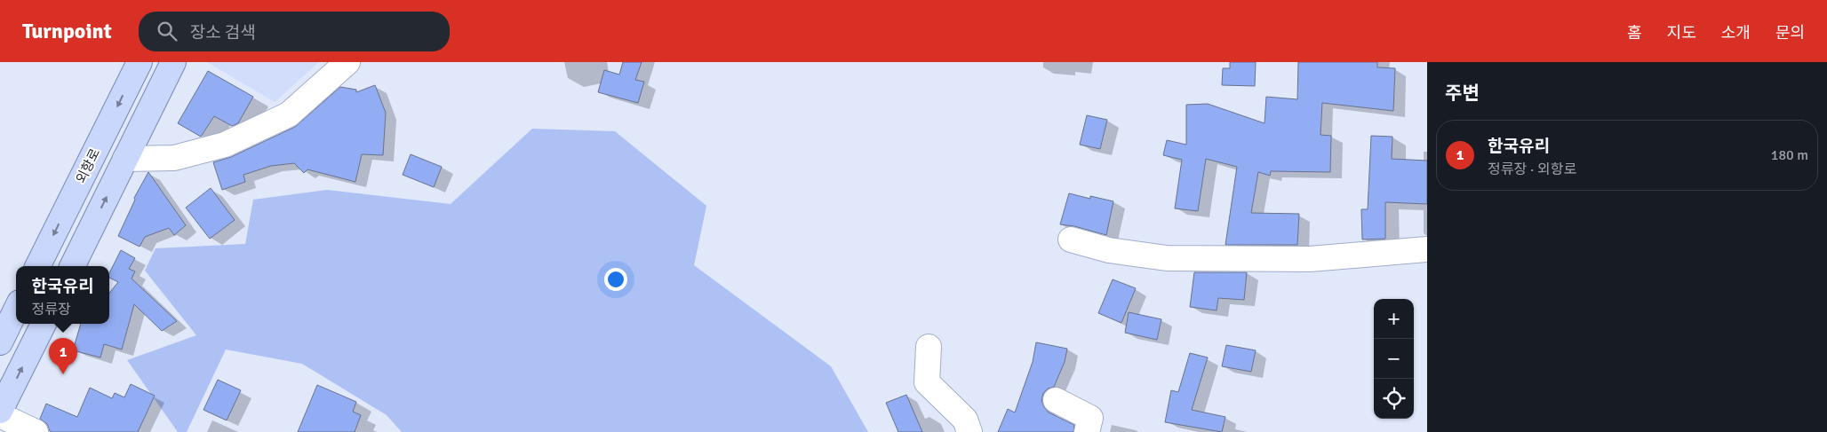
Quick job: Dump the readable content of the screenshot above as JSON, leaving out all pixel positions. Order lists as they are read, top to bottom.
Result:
{
  "streets": {
    "main road": ["외항로"]
  },
  "page": {
    "header": "Turnpoint",
    "search": "장소 검색",
    "nav": [
      "홈",
      "지도",
      "소개",
      "문의"
    ],
    "heading": "주변",
    "list": [
      {
        "mark": "1",
        "name": "한국유리",
        "note": "정류장 · 외항로",
        "value": "180 m"
      }
    ],
    "popup": ["한국유리", "정류장"],
    "map_buttons": ["+", "−"],
    "pins": "1"
  }
}
